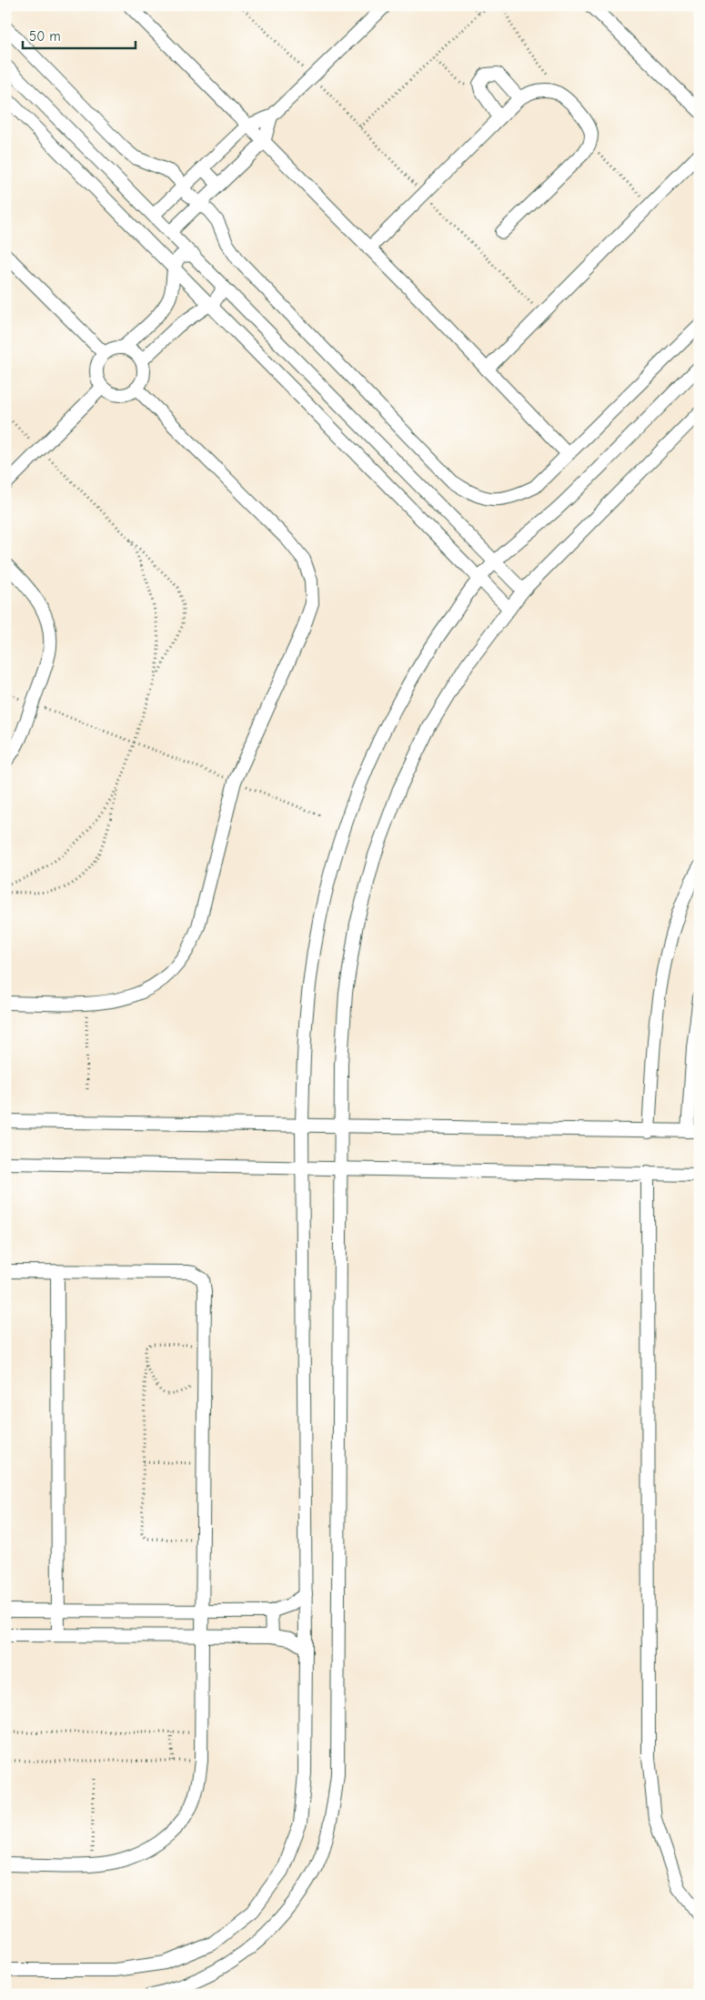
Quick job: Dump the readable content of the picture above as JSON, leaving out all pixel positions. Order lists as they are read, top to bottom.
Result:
{
  "scale_bar": "50 m"
}
